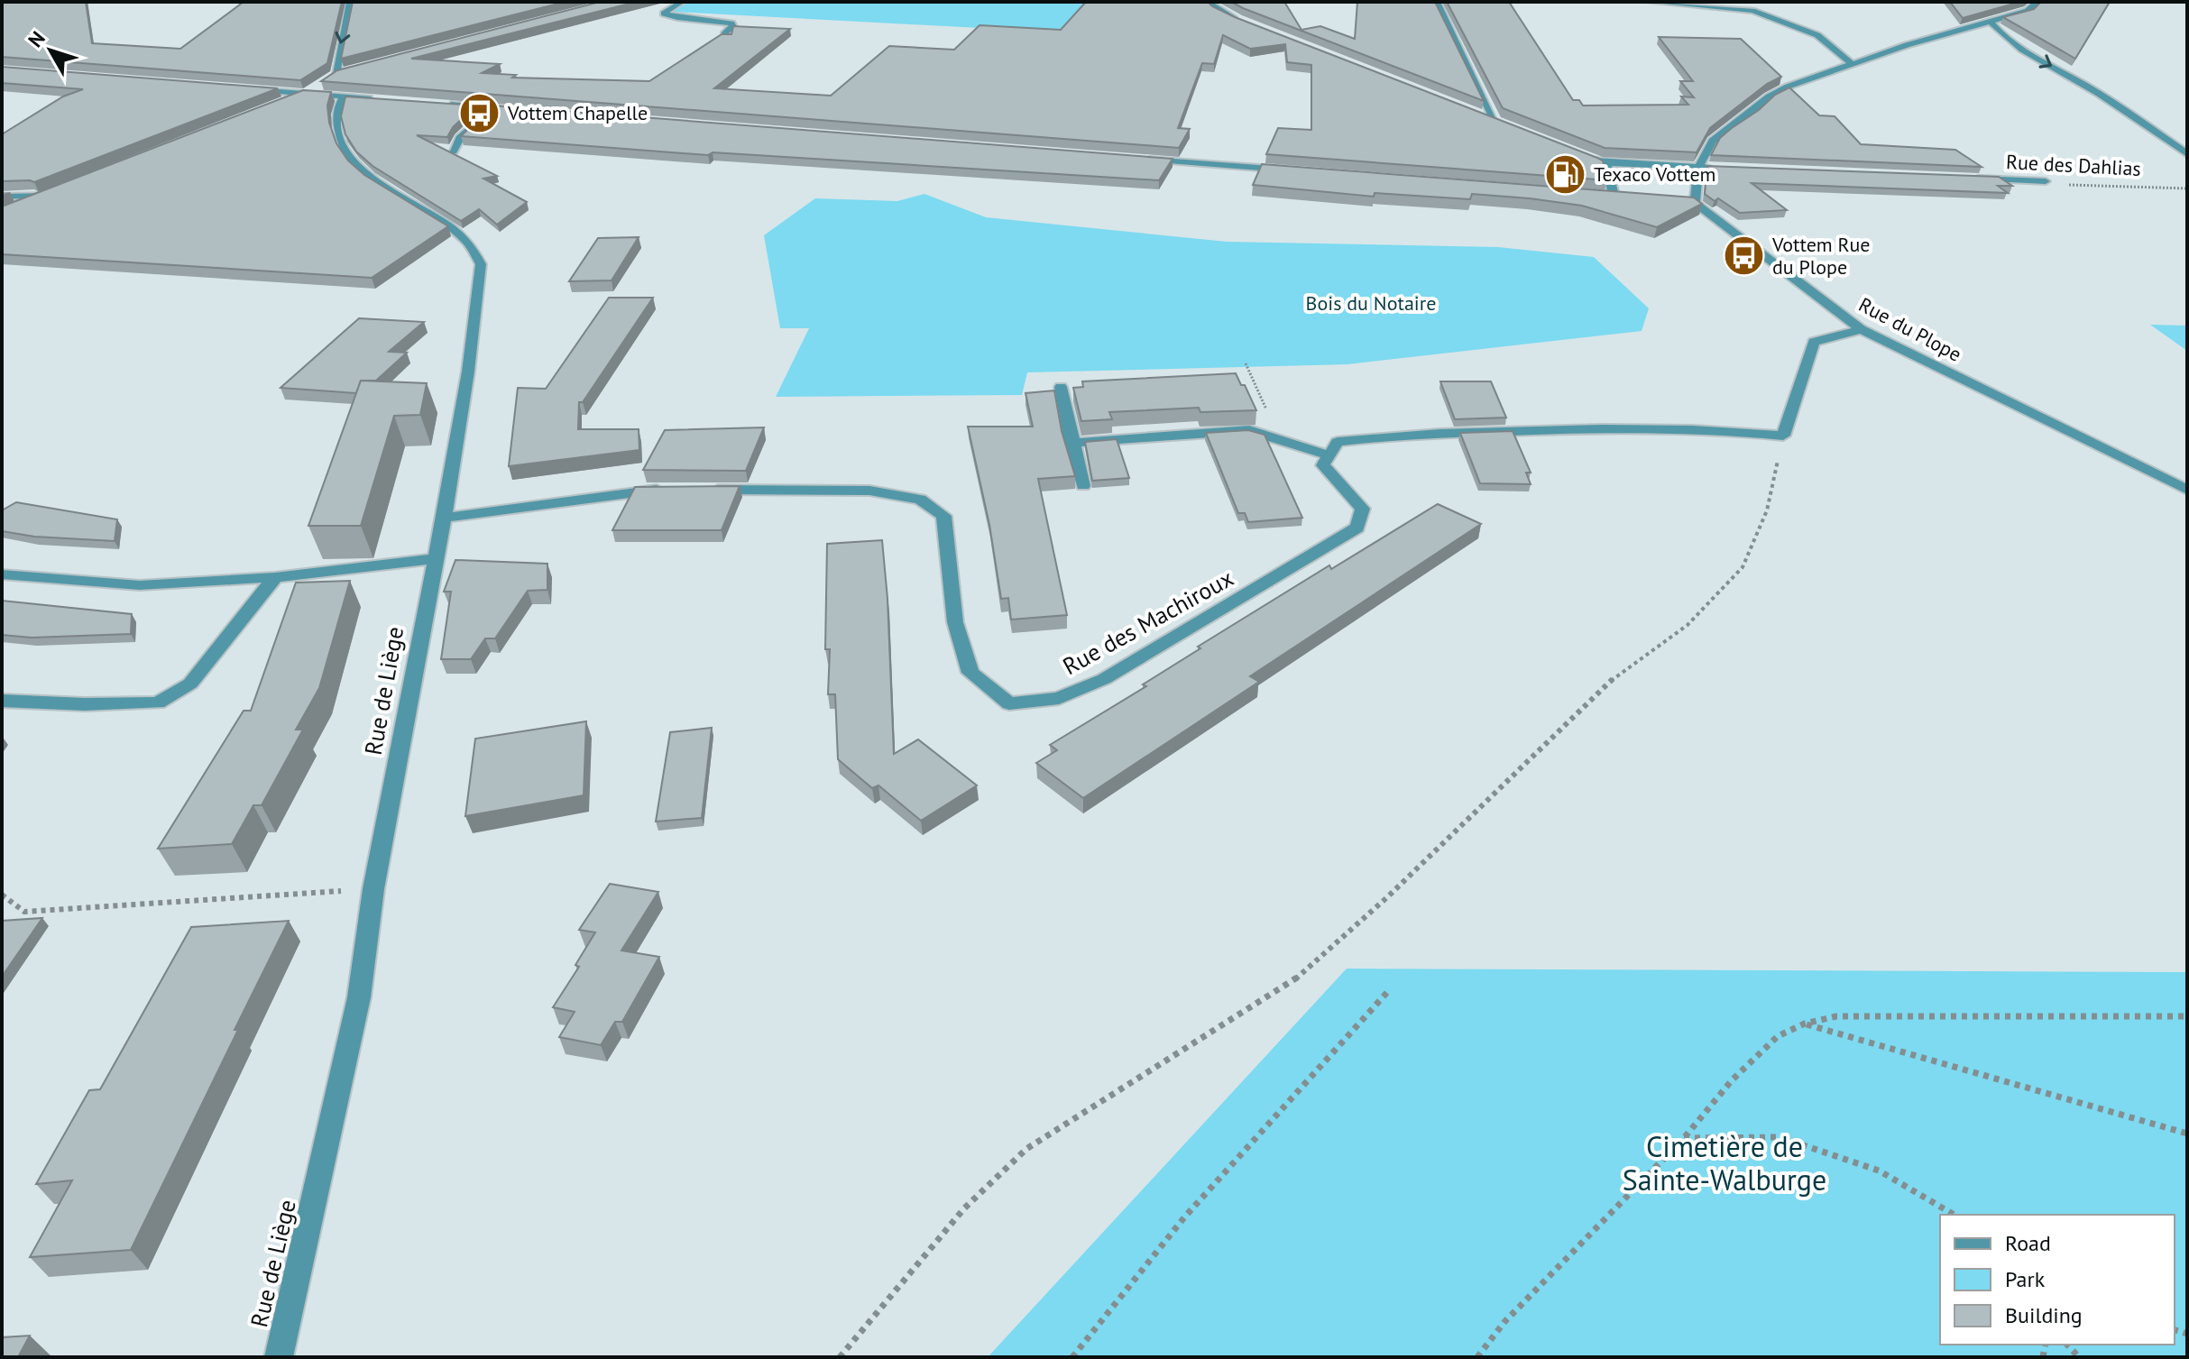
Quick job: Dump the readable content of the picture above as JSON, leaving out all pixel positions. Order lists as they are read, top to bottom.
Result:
{
  "streets": {
    "street": [
      "Rue des Dahlias",
      "Rue du Plope",
      "Rue des Machiroux",
      "Rue de Liège"
    ]
  },
  "parks": ["Bois du Notaire", "Cimetière de Sainte-Walburge"],
  "places": {
    "bus stop": ["Vottem Chapelle", "Vottem Rue du Plope"],
    "fuel station": ["Texaco Vottem"]
  },
  "legend": ["Road", "Park", "Building"],
  "north": "top left"
}
